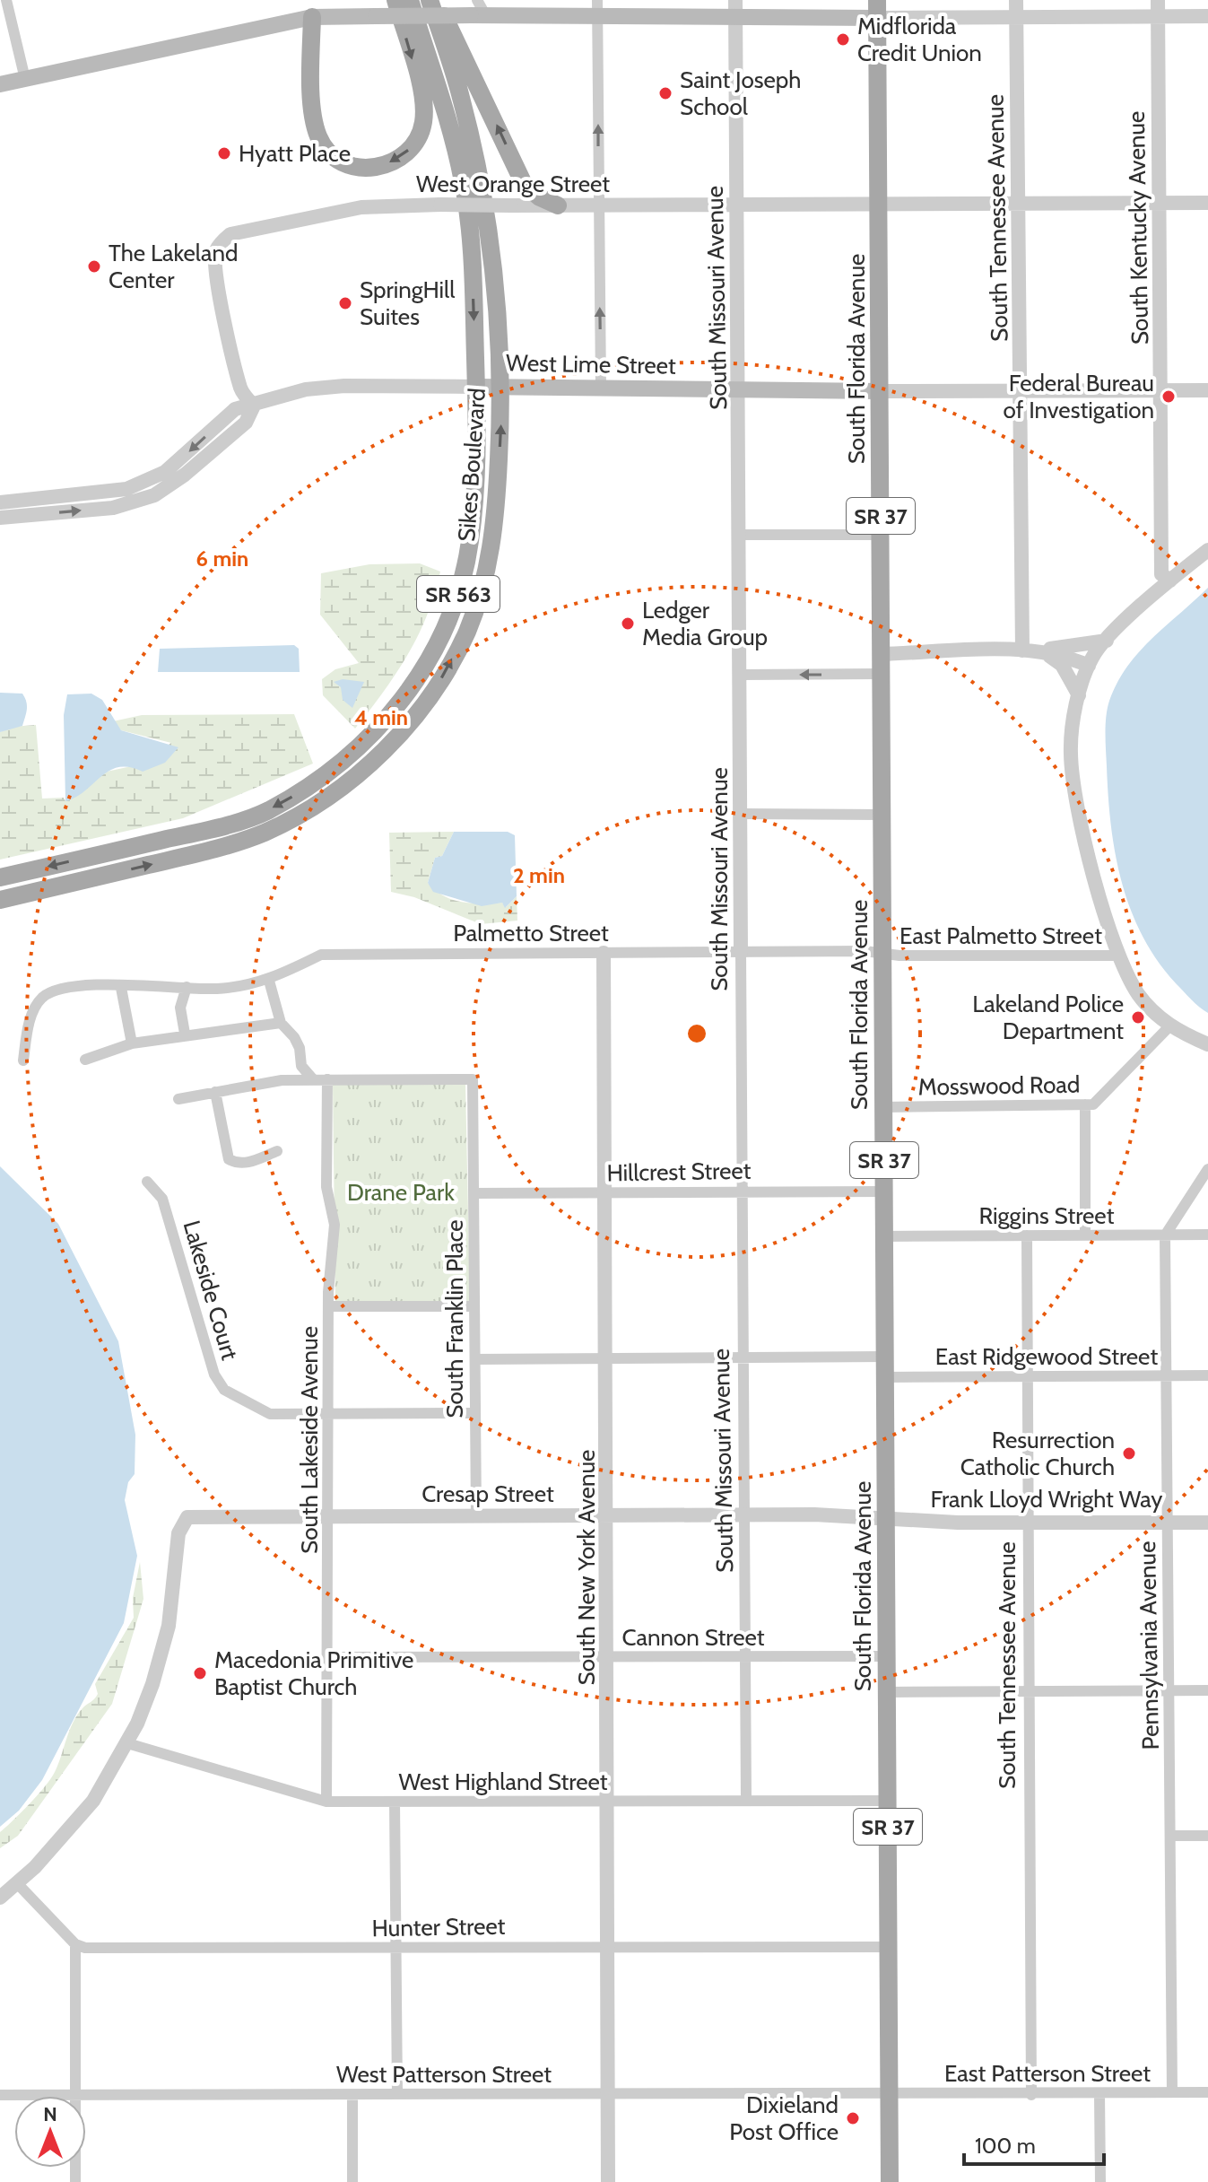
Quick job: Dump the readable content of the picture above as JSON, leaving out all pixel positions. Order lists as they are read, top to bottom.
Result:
{
  "streets": {
    "main road": [
      "South Florida Avenue",
      "West Lime Street",
      "Sikes Boulevard",
      "SR 37",
      "SR 563"
    ],
    "street": [
      "West Orange Street",
      "South Tennessee Avenue",
      "South Kentucky Avenue",
      "South Missouri Avenue",
      "Palmetto Street",
      "East Palmetto Street",
      "Mosswood Road",
      "Hillcrest Street",
      "Riggins Street",
      "Lakeside Court",
      "South Franklin Place",
      "East Ridgewood Street",
      "South Lakeside Avenue",
      "Cresap Street",
      "Frank Lloyd Wright Way",
      "South New York Avenue",
      "Cannon Street",
      "Pennsylvania Avenue",
      "West Highland Street",
      "Hunter Street",
      "East Patterson Street",
      "West Patterson Street"
    ]
  },
  "crossings": [
    ["West Orange Street", "South Tennessee Avenue"],
    ["West Orange Street", "South Kentucky Avenue"],
    ["West Orange Street", "South Missouri Avenue"],
    ["West Orange Street", "South Florida Avenue"],
    ["West Orange Street", "West Lime Street"],
    ["South Tennessee Avenue", "Riggins Street"],
    ["South Tennessee Avenue", "East Ridgewood Street"],
    ["South Tennessee Avenue", "Frank Lloyd Wright Way"],
    ["South Tennessee Avenue", "East Patterson Street"],
    ["South Missouri Avenue", "West Lime Street"],
    ["South Missouri Avenue", "Palmetto Street"],
    ["South Missouri Avenue", "Hillcrest Street"],
    ["South Missouri Avenue", "Cresap Street"],
    ["South Missouri Avenue", "Cannon Street"],
    ["South Missouri Avenue", "West Highland Street"],
    ["South Florida Avenue", "West Lime Street"],
    ["South Florida Avenue", "Palmetto Street"],
    ["South Florida Avenue", "East Palmetto Street"],
    ["South Florida Avenue", "Mosswood Road"],
    ["South Florida Avenue", "Hillcrest Street"],
    ["South Florida Avenue", "Riggins Street"],
    ["South Florida Avenue", "East Ridgewood Street"],
    ["South Florida Avenue", "Cresap Street"],
    ["South Florida Avenue", "Frank Lloyd Wright Way"],
    ["South Florida Avenue", "Cannon Street"],
    ["South Florida Avenue", "West Highland Street"],
    ["South Florida Avenue", "Hunter Street"],
    ["South Florida Avenue", "East Patterson Street"],
    ["South Florida Avenue", "West Patterson Street"],
    ["West Lime Street", "Sikes Boulevard"],
    ["Palmetto Street", "East Palmetto Street"],
    ["Palmetto Street", "South New York Avenue"],
    ["Hillcrest Street", "South Franklin Place"],
    ["Hillcrest Street", "South New York Avenue"],
    ["Riggins Street", "Pennsylvania Avenue"],
    ["Lakeside Court", "South Franklin Place"],
    ["Lakeside Court", "South Lakeside Avenue"],
    ["South Franklin Place", "South Lakeside Avenue"],
    ["South Franklin Place", "Cresap Street"],
    ["East Ridgewood Street", "Pennsylvania Avenue"],
    ["South Lakeside Avenue", "Cresap Street"],
    ["South Lakeside Avenue", "Cannon Street"],
    ["South Lakeside Avenue", "West Highland Street"],
    ["Cresap Street", "Frank Lloyd Wright Way"],
    ["Cresap Street", "South New York Avenue"],
    ["Cresap Street", "West Highland Street"],
    ["Frank Lloyd Wright Way", "Pennsylvania Avenue"],
    ["South New York Avenue", "Cannon Street"],
    ["South New York Avenue", "West Highland Street"],
    ["South New York Avenue", "Hunter Street"],
    ["South New York Avenue", "West Patterson Street"],
    ["Pennsylvania Avenue", "East Patterson Street"],
    ["East Patterson Street", "West Patterson Street"]
  ],
  "parks": ["Drane Park"],
  "places": [
    "Midflorida Credit Union",
    "Saint Joseph School",
    "Hyatt Place",
    "The Lakeland Center",
    "SpringHill Suites",
    "Federal Bureau of Investigation",
    "Ledger Media Group",
    "Lakeland Police Department",
    "Resurrection Catholic Church",
    "Macedonia Primitive Baptist Church",
    "Dixieland Post Office"
  ],
  "scale_bar": "100 m",
  "north": "top",
  "rings": ["6 min", "4 min", "2 min"]
}
